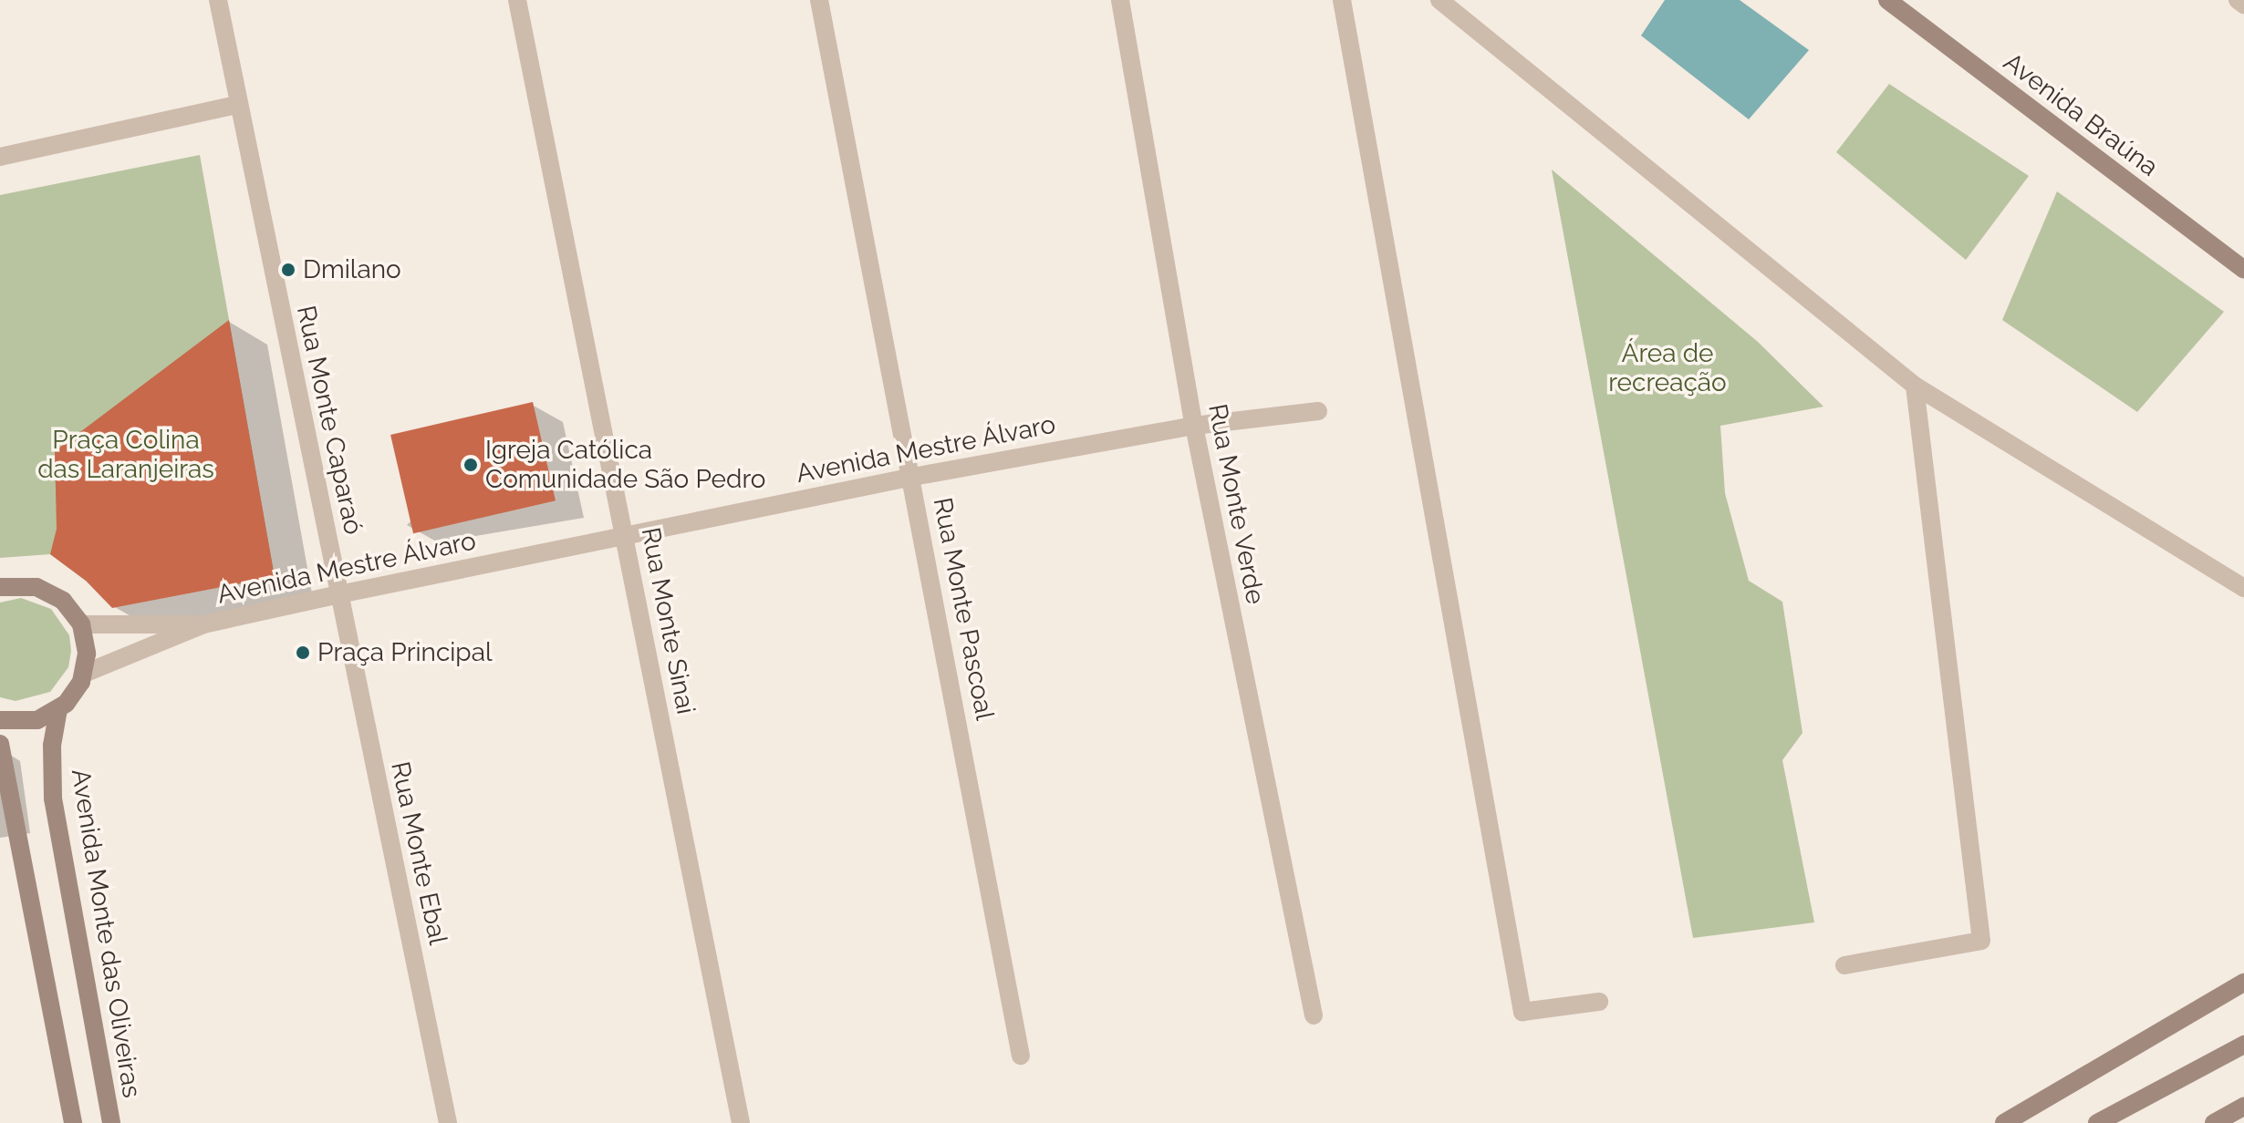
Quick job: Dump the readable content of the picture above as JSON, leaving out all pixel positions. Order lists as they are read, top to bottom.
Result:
{
  "streets": {
    "street": [
      "Avenida Braúna",
      "Rua Monte Caparaó",
      "Avenida Mestre Álvaro",
      "Rua Monte Verde",
      "Rua Monte Pascoal",
      "Rua Monte Sinai",
      "Rua Monte Ebal",
      "Avenida Monte das Oliveiras"
    ]
  },
  "crossings": [
    ["Rua Monte Caparaó", "Avenida Mestre Álvaro"],
    ["Rua Monte Caparaó", "Rua Monte Ebal"],
    ["Avenida Mestre Álvaro", "Rua Monte Verde"],
    ["Avenida Mestre Álvaro", "Rua Monte Pascoal"],
    ["Avenida Mestre Álvaro", "Rua Monte Sinai"],
    ["Avenida Mestre Álvaro", "Rua Monte Ebal"]
  ],
  "parks": ["Área de recreação", "Praça Colina das Laranjeiras"],
  "places": ["Dmilano", "Igreja Católica Comunidade São Pedro", "Praça Principal"]
}
